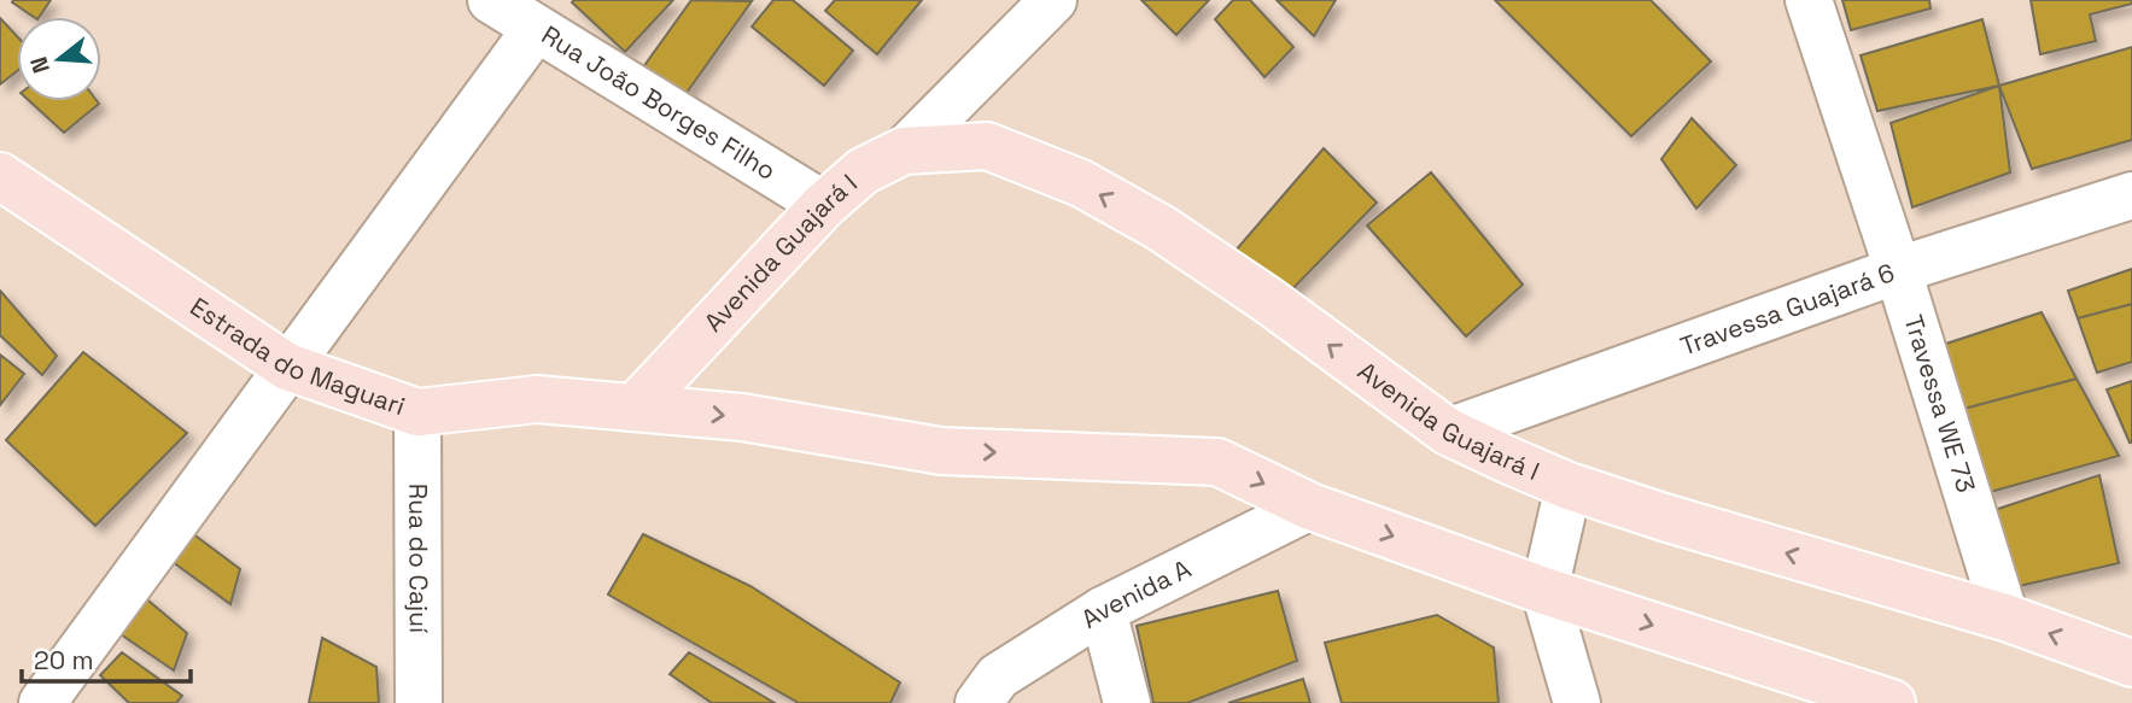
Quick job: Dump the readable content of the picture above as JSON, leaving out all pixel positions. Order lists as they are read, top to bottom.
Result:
{
  "streets": {
    "main road": ["Avenida Guajará I", "Estrada do Maguari"],
    "street": [
      "Rua João Borges Filho",
      "Travessa Guajará 6",
      "Travessa WE 73",
      "Rua do Cajuí",
      "Avenida A"
    ]
  },
  "crossings": [
    ["Rua João Borges Filho", "Avenida Guajará I"],
    ["Avenida Guajará I", "Travessa Guajará 6"],
    ["Avenida Guajará I", "Estrada do Maguari"],
    ["Avenida Guajará I", "Travessa WE 73"],
    ["Travessa Guajará 6", "Travessa WE 73"],
    ["Estrada do Maguari", "Rua do Cajuí"]
  ],
  "scale_bar": "20 m",
  "north": "left"
}
